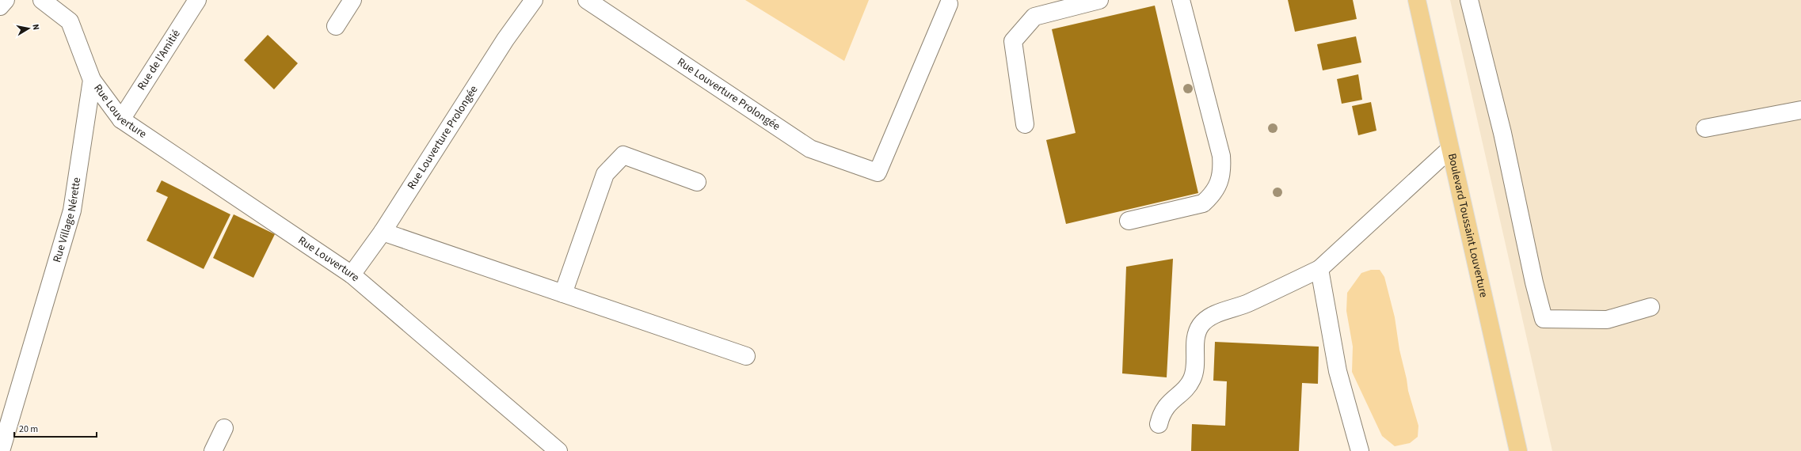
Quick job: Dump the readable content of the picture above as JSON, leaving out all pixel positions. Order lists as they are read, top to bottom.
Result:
{
  "streets": {
    "main road": ["Boulevard Toussaint Louverture"],
    "street": [
      "Rue de l'Amitié",
      "Rue Louverture Prolongée",
      "Rue Louverture",
      "Rue Village Nérette"
    ]
  },
  "crossings": [
    ["Rue de l'Amitié", "Rue Louverture"],
    ["Rue Louverture Prolongée", "Rue Louverture"],
    ["Rue Louverture", "Rue Village Nérette"]
  ],
  "scale_bar": "20 m",
  "north": "right"
}
